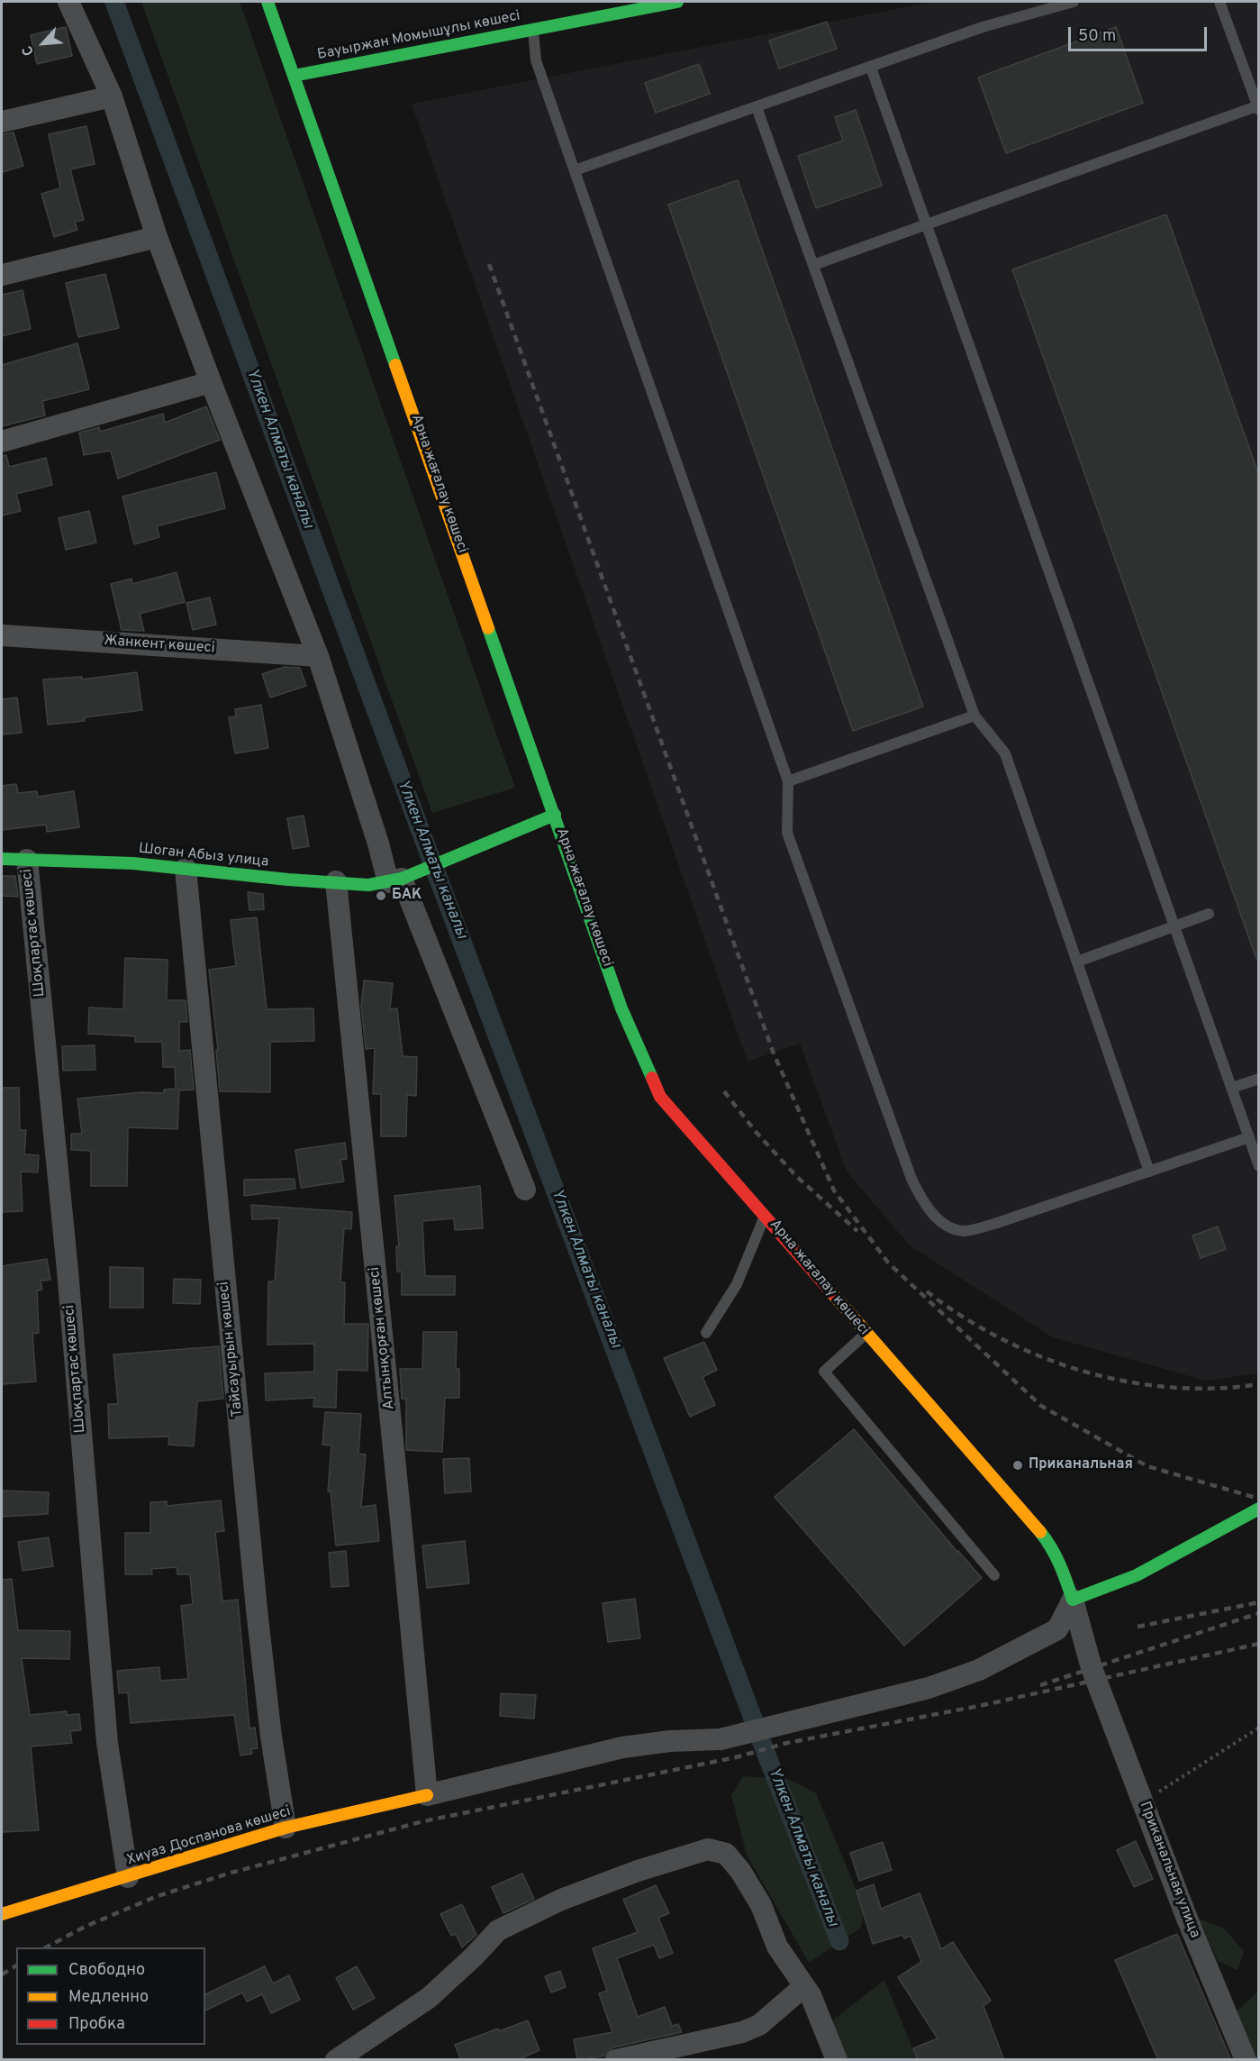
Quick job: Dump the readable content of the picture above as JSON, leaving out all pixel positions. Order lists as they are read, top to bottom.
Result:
{
  "streets": {
    "street": [
      "Бауыржан Момышұлы көшесі",
      "Арна жағалау көшесі",
      "Жанкент көшесі",
      "Шоган Абыз улица",
      "Шоқпартас көшесі",
      "Алтынқорған көшесі",
      "Тайсауырын көшесі",
      "Хиуаз Доспанова көшесі",
      "Приканальная улица"
    ]
  },
  "crossings": [
    ["Бауыржан Момышұлы көшесі", "Арна жағалау көшесі"],
    ["Арна жағалау көшесі", "Шоган Абыз улица"],
    ["Арна жағалау көшесі", "Приканальная улица"],
    ["Шоган Абыз улица", "Шоқпартас көшесі"],
    ["Шоган Абыз улица", "Алтынқорған көшесі"],
    ["Шоган Абыз улица", "Тайсауырын көшесі"],
    ["Шоқпартас көшесі", "Хиуаз Доспанова көшесі"],
    ["Алтынқорған көшесі", "Хиуаз Доспанова көшесі"],
    ["Тайсауырын көшесі", "Хиуаз Доспанова көшесі"]
  ],
  "water": ["Үлкен Алматы каналы"],
  "places": ["БАК", "Приканальная"],
  "legend": ["Свободно", "Медленно", "Пробка"],
  "scale_bar": "50 m",
  "north": "bottom left"
}
